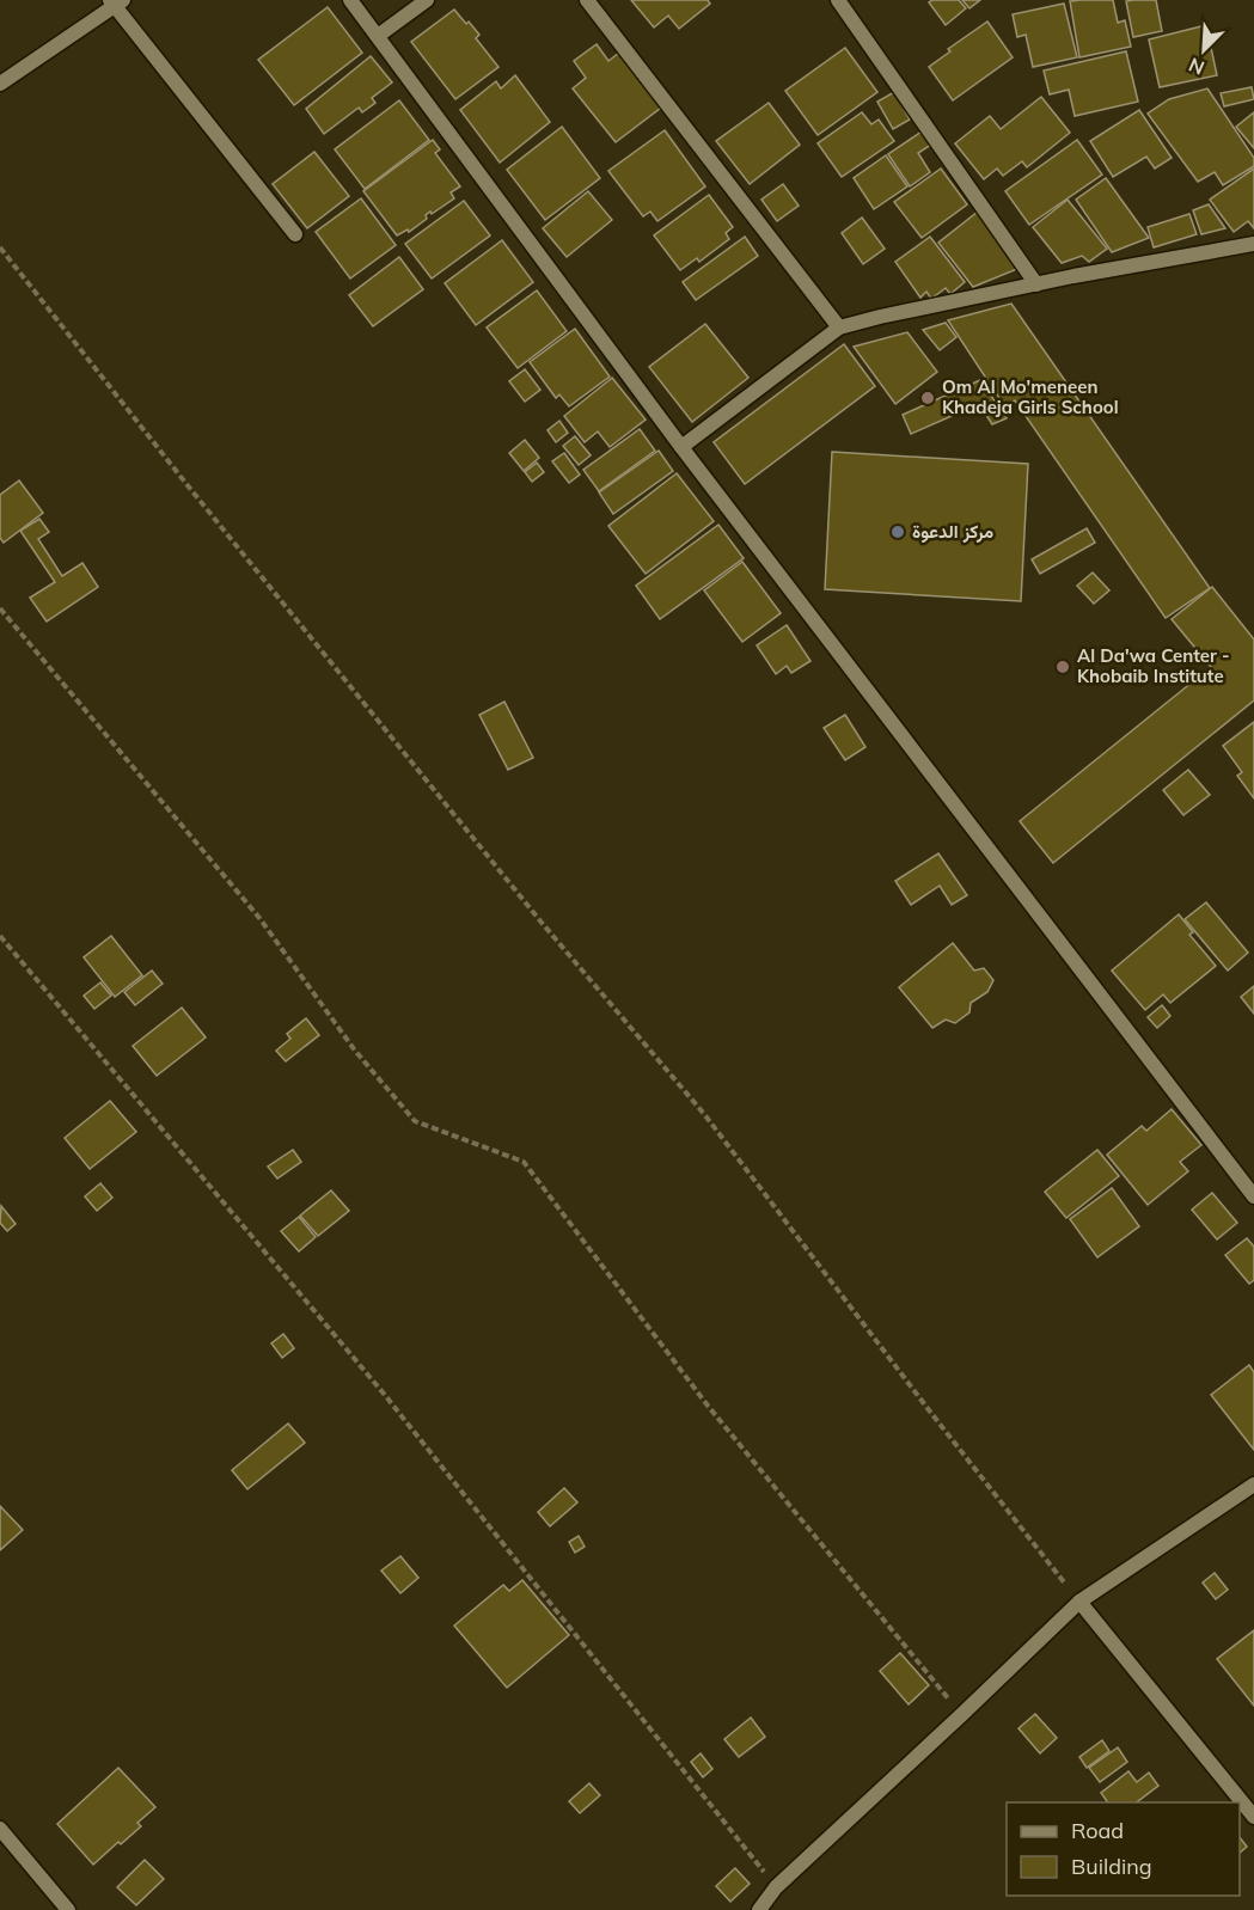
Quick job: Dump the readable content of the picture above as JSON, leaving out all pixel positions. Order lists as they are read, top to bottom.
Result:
{
  "places": ["Om Al Mo'meneen Khadeja Girls School", "مركز الدعوة", "Al Da'wa Center - Khobaib Institute"],
  "legend": ["Road", "Building"],
  "north": "bottom left"
}
